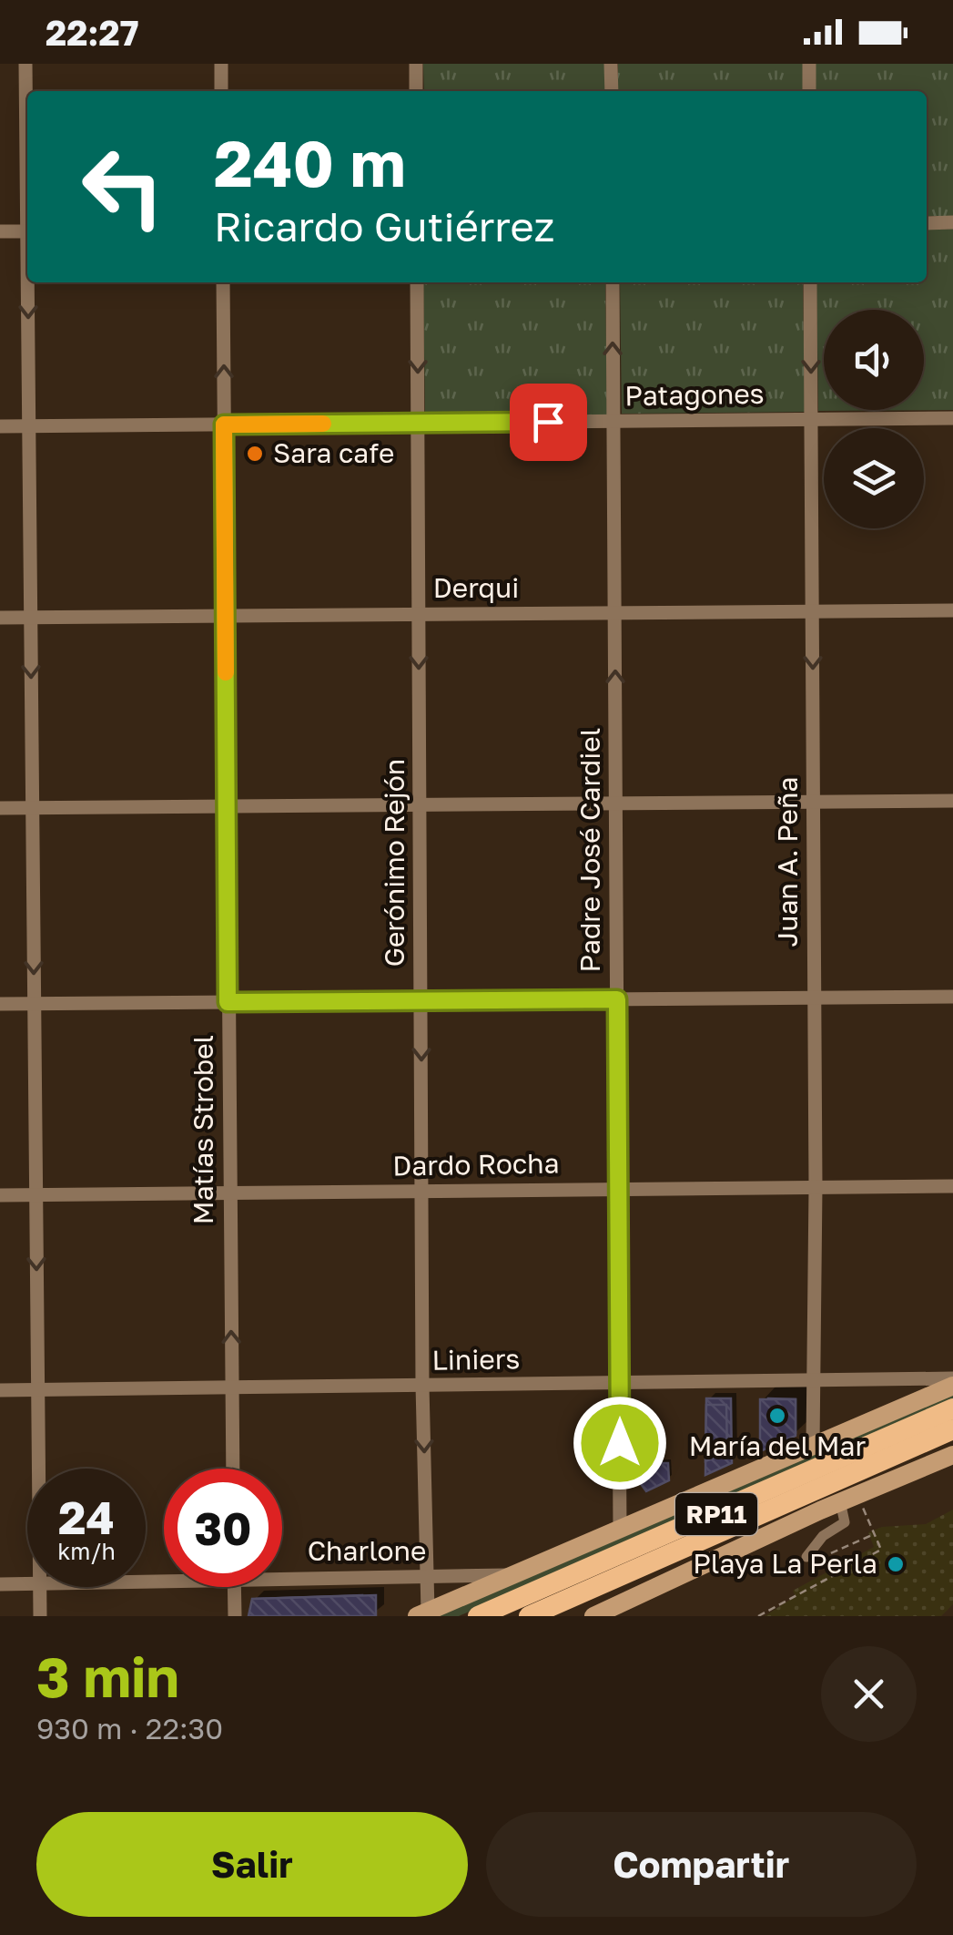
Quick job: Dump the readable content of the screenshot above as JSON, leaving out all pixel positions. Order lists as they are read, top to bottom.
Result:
{
  "streets": {
    "main road": ["RP11"],
    "street": [
      "Patagones",
      "Derqui",
      "Padre José Cardiel",
      "Juan A. Peña",
      "Gerónimo Rejón",
      "Matías Strobel",
      "Dardo Rocha",
      "Liniers",
      "Charlone"
    ]
  },
  "crossings": [
    ["Patagones", "Padre José Cardiel"],
    ["Patagones", "Juan A. Peña"],
    ["Patagones", "Gerónimo Rejón"],
    ["Patagones", "Matías Strobel"],
    ["Derqui", "Padre José Cardiel"],
    ["Derqui", "Juan A. Peña"],
    ["Derqui", "Gerónimo Rejón"],
    ["Derqui", "Matías Strobel"],
    ["Padre José Cardiel", "Dardo Rocha"],
    ["Padre José Cardiel", "Liniers"],
    ["Juan A. Peña", "Dardo Rocha"],
    ["Juan A. Peña", "Liniers"],
    ["Gerónimo Rejón", "Dardo Rocha"],
    ["Gerónimo Rejón", "Liniers"],
    ["Gerónimo Rejón", "Charlone"],
    ["Matías Strobel", "Dardo Rocha"],
    ["Matías Strobel", "Liniers"]
  ],
  "one_way": ["Gerónimo Rejón"],
  "places": ["Sara cafe", "María del Mar", "Playa La Perla"],
  "page": {
    "status": "22:27",
    "turn": ["240 m", "Ricardo Gutiérrez"],
    "speed": "24 km/h",
    "limit": "30",
    "heading": ["3 min", "930 m · 22:30"],
    "buttons": ["Salir", "Compartir"]
  }
}
